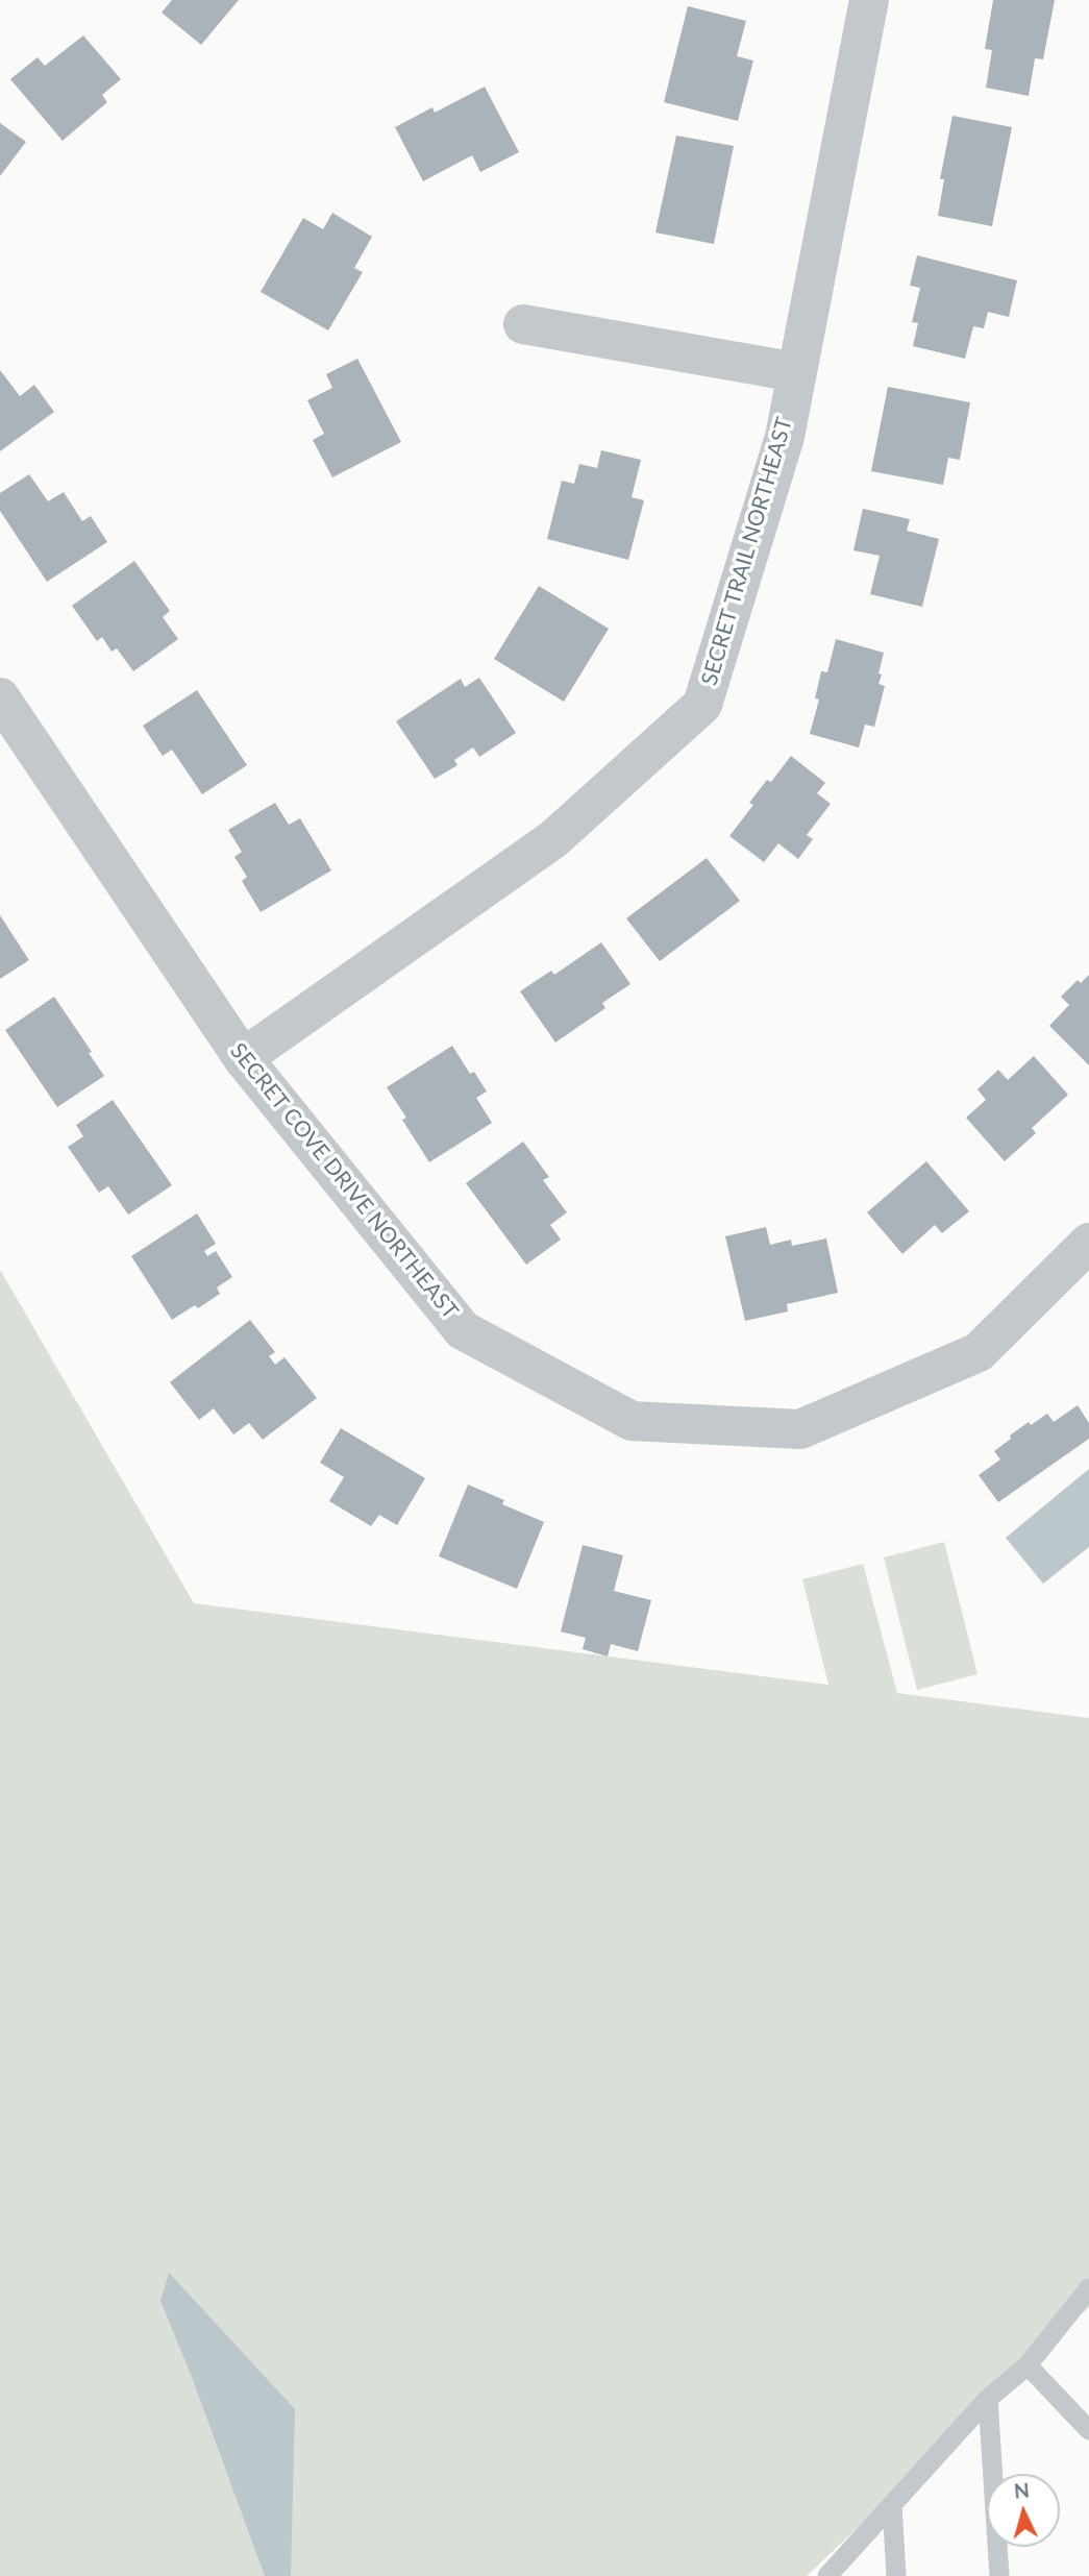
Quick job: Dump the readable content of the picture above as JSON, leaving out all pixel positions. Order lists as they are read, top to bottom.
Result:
{
  "streets": {
    "street": ["SECRET TRAIL NORTHEAST", "SECRET COVE DRIVE NORTHEAST"]
  },
  "crossings": [
    ["SECRET TRAIL NORTHEAST", "SECRET COVE DRIVE NORTHEAST"]
  ],
  "north": "top"
}
